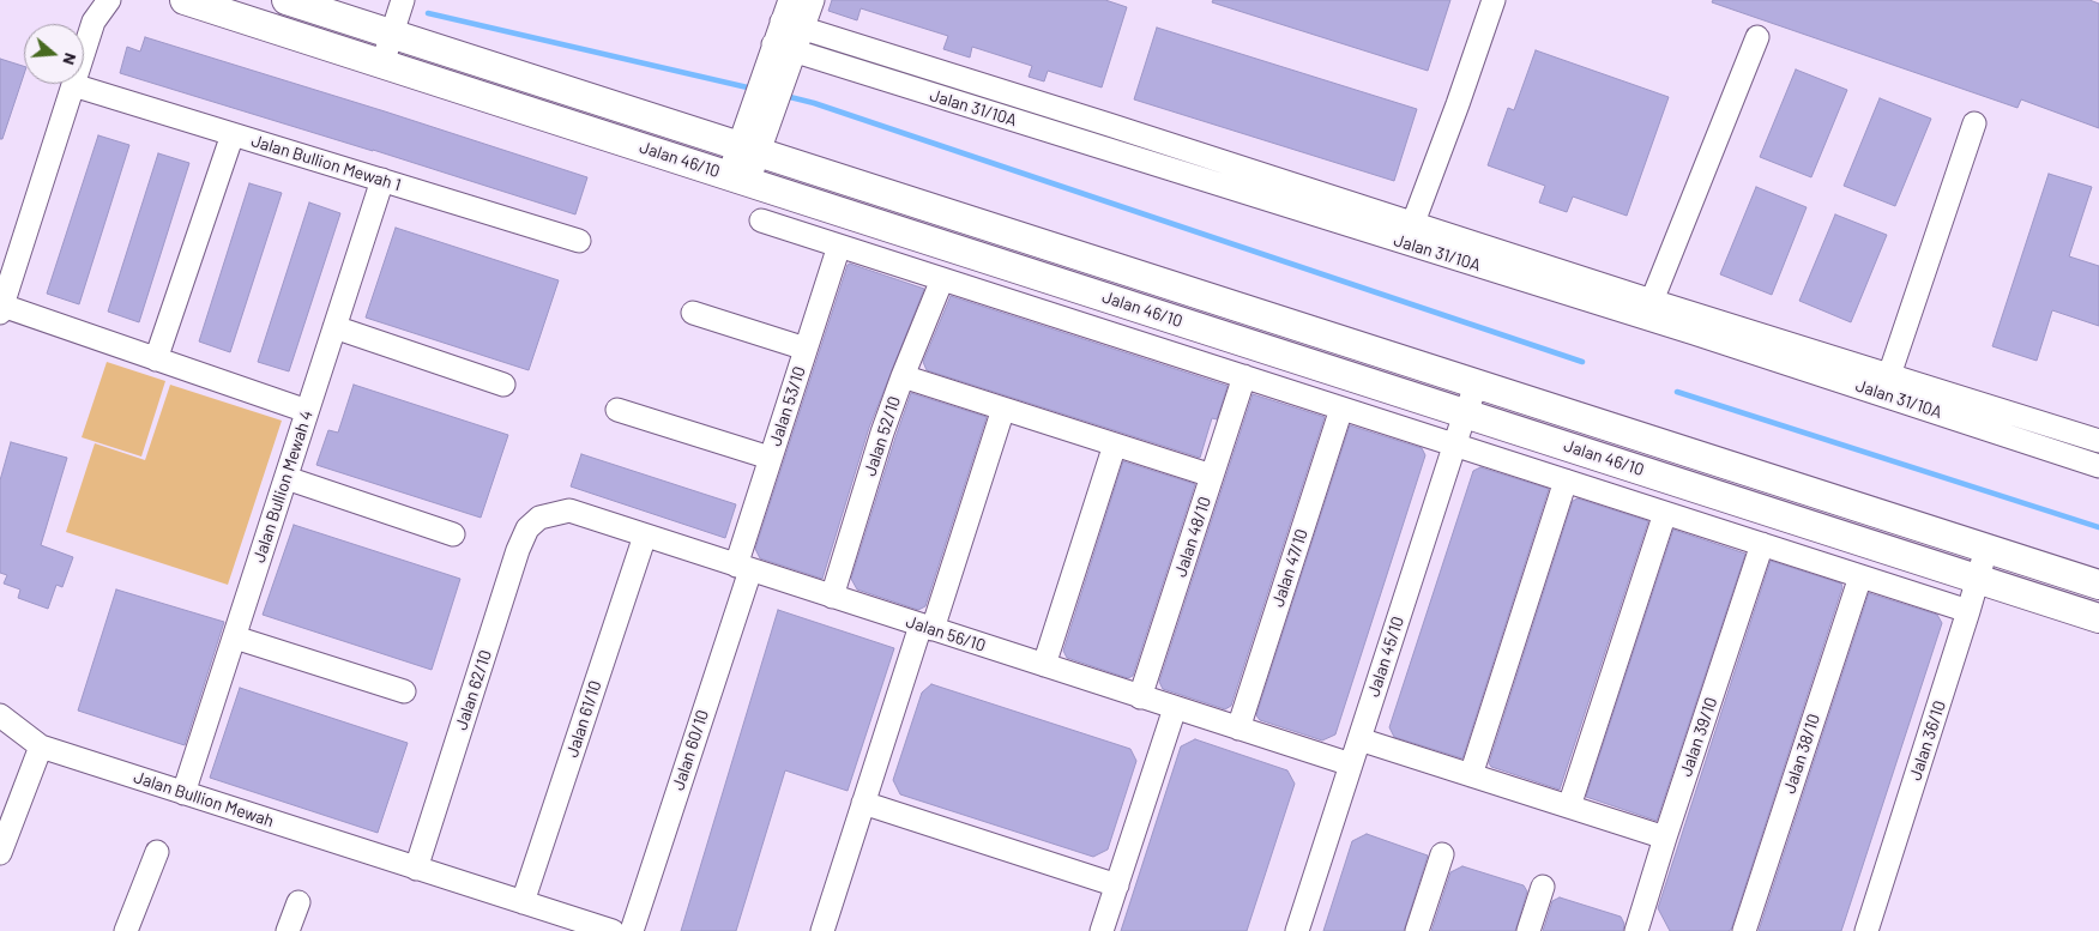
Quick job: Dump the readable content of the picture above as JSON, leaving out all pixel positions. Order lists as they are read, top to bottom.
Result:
{
  "streets": {
    "main road": ["Jalan 46/10"],
    "street": [
      "Jalan 31/10A",
      "Jalan Bullion Mewah 1",
      "Jalan 53/10",
      "Jalan 52/10",
      "Jalan Bullion Mewah 4",
      "Jalan 48/10",
      "Jalan 47/10",
      "Jalan 56/10",
      "Jalan 45/10",
      "Jalan 62/10",
      "Jalan 61/10",
      "Jalan 39/10",
      "Jalan 36/10",
      "Jalan 60/10",
      "Jalan 38/10",
      "Jalan Bullion Mewah"
    ]
  },
  "crossings": [
    ["Jalan 46/10", "Jalan 53/10"],
    ["Jalan 46/10", "Jalan 52/10"],
    ["Jalan 46/10", "Jalan 48/10"],
    ["Jalan 46/10", "Jalan 47/10"],
    ["Jalan 46/10", "Jalan 45/10"],
    ["Jalan 46/10", "Jalan 39/10"],
    ["Jalan 46/10", "Jalan 36/10"],
    ["Jalan 46/10", "Jalan 38/10"],
    ["Jalan Bullion Mewah 1", "Jalan Bullion Mewah 4"],
    ["Jalan 53/10", "Jalan 56/10"],
    ["Jalan 53/10", "Jalan 60/10"],
    ["Jalan 52/10", "Jalan 56/10"],
    ["Jalan Bullion Mewah 4", "Jalan Bullion Mewah"],
    ["Jalan 48/10", "Jalan 56/10"],
    ["Jalan 47/10", "Jalan 56/10"],
    ["Jalan 56/10", "Jalan 45/10"],
    ["Jalan 56/10", "Jalan 62/10"],
    ["Jalan 56/10", "Jalan 61/10"],
    ["Jalan 56/10", "Jalan 60/10"],
    ["Jalan 62/10", "Jalan Bullion Mewah"],
    ["Jalan 61/10", "Jalan Bullion Mewah"]
  ],
  "north": "right"
}
